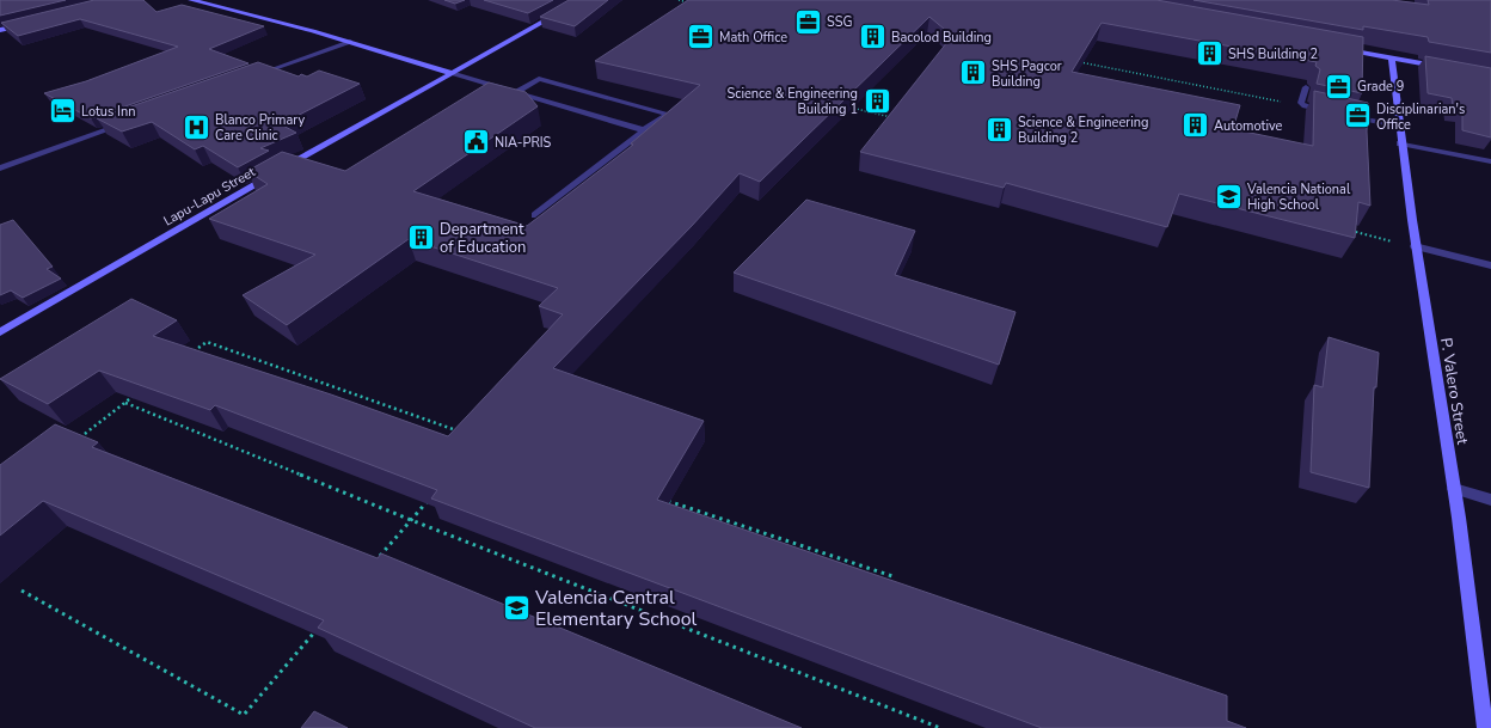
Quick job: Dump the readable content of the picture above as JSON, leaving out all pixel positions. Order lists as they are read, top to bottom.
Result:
{
  "streets": {
    "street": ["Lapu-Lapu Street", "P. Valero Street"]
  },
  "places": {
    "office": [
      "SSG",
      "Math Office",
      "Grade 9",
      "Disciplinarian's Office"
    ],
    "building": [
      "Bacolod Building",
      "SHS Building 2",
      "SHS Pagcor Building",
      "Science & Engineering Building 1",
      "Automotive",
      "Science & Engineering Building 2",
      "Department of Education"
    ],
    "hotel": ["Lotus Inn"],
    "hospital": ["Blanco Primary Care Clinic"],
    "public building": ["NIA-PRIS"],
    "school or university": ["Valencia National High School", "Valencia Central Elementary School"]
  }
}
